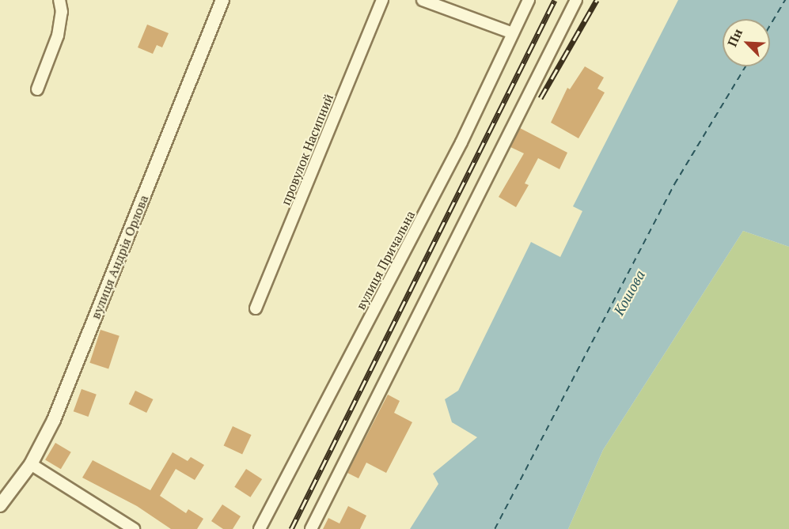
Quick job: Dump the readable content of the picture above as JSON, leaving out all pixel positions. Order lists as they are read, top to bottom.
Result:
{
  "streets": {
    "street": ["провулок Насипний", "вулиця Андрія Орлова", "вулиця Причальна"]
  },
  "water": ["Кошова"],
  "north": "top left"
}
